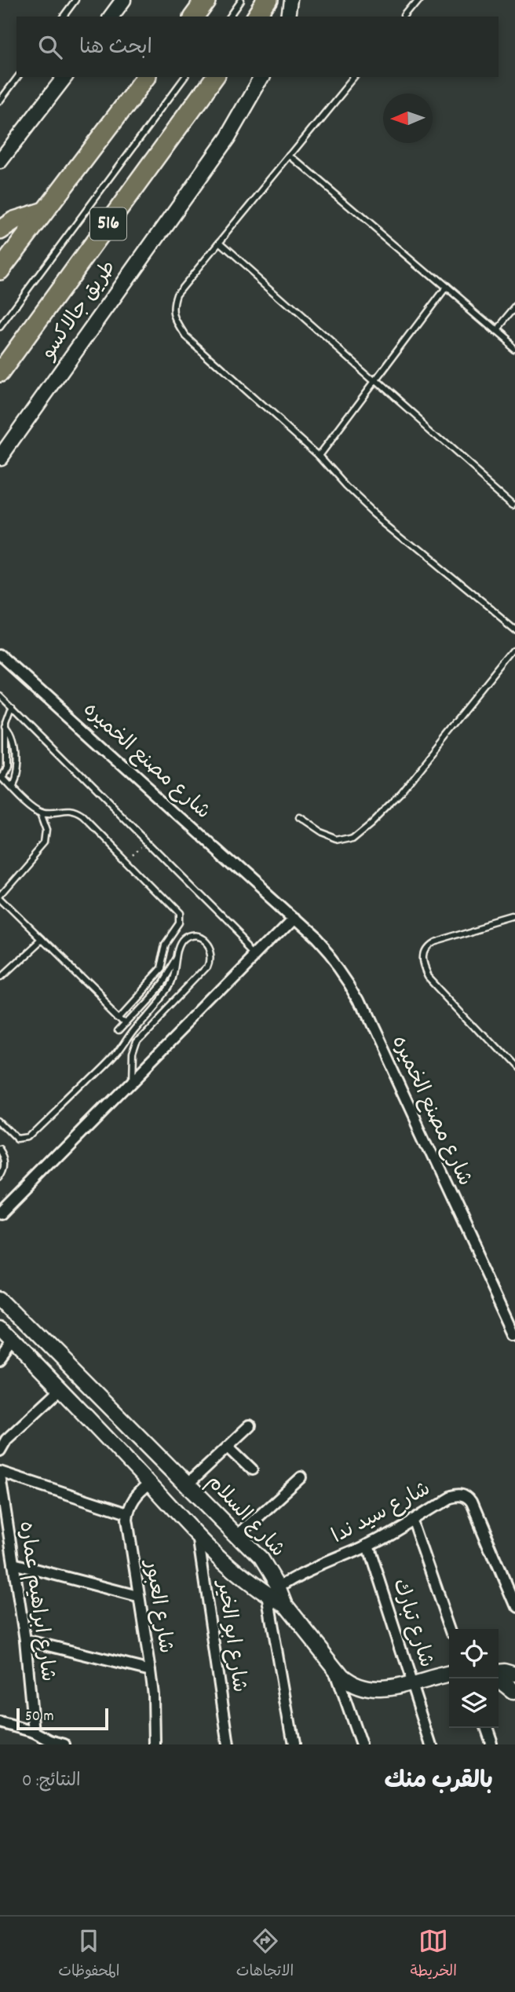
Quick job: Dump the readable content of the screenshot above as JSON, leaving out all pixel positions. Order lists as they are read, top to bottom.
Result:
{
  "streets": {
    "highway": ["516"],
    "street": [
      "طريق جالاكسو",
      "شارع مصنع الخميره",
      "شارع سيد ندا",
      "شارع السلام",
      "شارع ابراهيم عماره",
      "شارع العبور",
      "شارع تبارك",
      "شارع ابو الخير"
    ]
  },
  "crossings": [
    ["شارع سيد ندا", "شارع السلام"],
    ["شارع سيد ندا", "شارع تبارك"],
    ["شارع السلام", "شارع تبارك"],
    ["شارع السلام", "شارع ابو الخير"]
  ],
  "scale_bar": "50 m",
  "north": "left",
  "page": {
    "search": "ابحث هنا",
    "scale": "50 m",
    "heading": ["بالقرب منك", "النتائج: 0"],
    "nav": ["الخريطة", "الاتجاهات", "المحفوظات"]
  }
}
